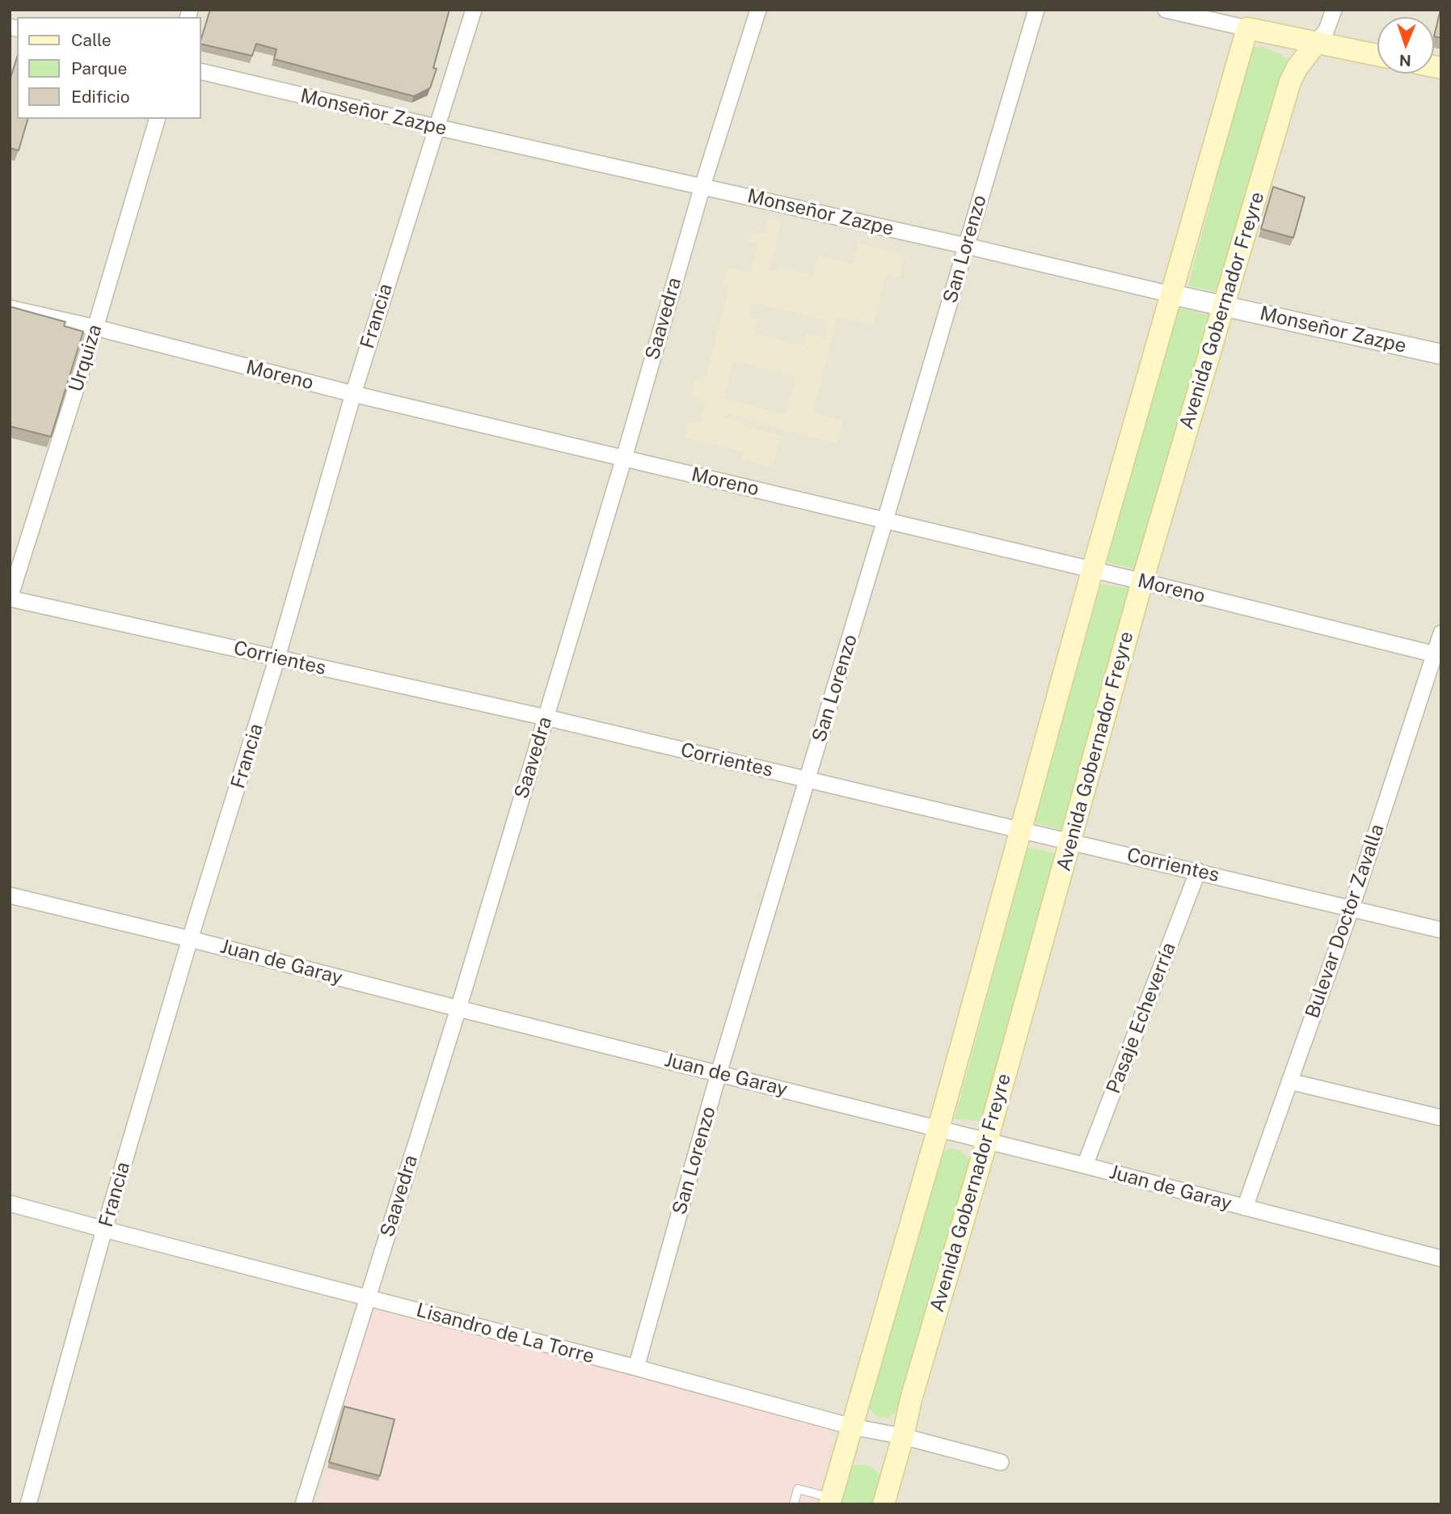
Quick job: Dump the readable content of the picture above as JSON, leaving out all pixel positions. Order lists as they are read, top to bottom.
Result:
{
  "streets": {
    "main road": ["Avenida Gobernador Freyre"],
    "street": [
      "Monseñor Zazpe",
      "San Lorenzo",
      "Francia",
      "Saavedra",
      "Urquiza",
      "Moreno",
      "Corrientes",
      "Bulevar Doctor Zavalla",
      "Juan de Garay",
      "Pasaje Echeverría",
      "Lisandro de La Torre"
    ]
  },
  "crossings": [
    ["Monseñor Zazpe", "San Lorenzo"],
    ["Monseñor Zazpe", "Avenida Gobernador Freyre"],
    ["Monseñor Zazpe", "Francia"],
    ["Monseñor Zazpe", "Saavedra"],
    ["San Lorenzo", "Moreno"],
    ["San Lorenzo", "Corrientes"],
    ["San Lorenzo", "Juan de Garay"],
    ["San Lorenzo", "Lisandro de La Torre"],
    ["Avenida Gobernador Freyre", "Moreno"],
    ["Avenida Gobernador Freyre", "Corrientes"],
    ["Avenida Gobernador Freyre", "Juan de Garay"],
    ["Avenida Gobernador Freyre", "Lisandro de La Torre"],
    ["Francia", "Moreno"],
    ["Francia", "Corrientes"],
    ["Francia", "Juan de Garay"],
    ["Francia", "Lisandro de La Torre"],
    ["Saavedra", "Moreno"],
    ["Saavedra", "Corrientes"],
    ["Saavedra", "Juan de Garay"],
    ["Saavedra", "Lisandro de La Torre"],
    ["Urquiza", "Moreno"],
    ["Urquiza", "Corrientes"],
    ["Moreno", "Bulevar Doctor Zavalla"],
    ["Corrientes", "Bulevar Doctor Zavalla"],
    ["Corrientes", "Pasaje Echeverría"],
    ["Bulevar Doctor Zavalla", "Juan de Garay"],
    ["Juan de Garay", "Pasaje Echeverría"]
  ],
  "legend": ["Calle", "Parque", "Edificio"],
  "north": "bottom"
}
